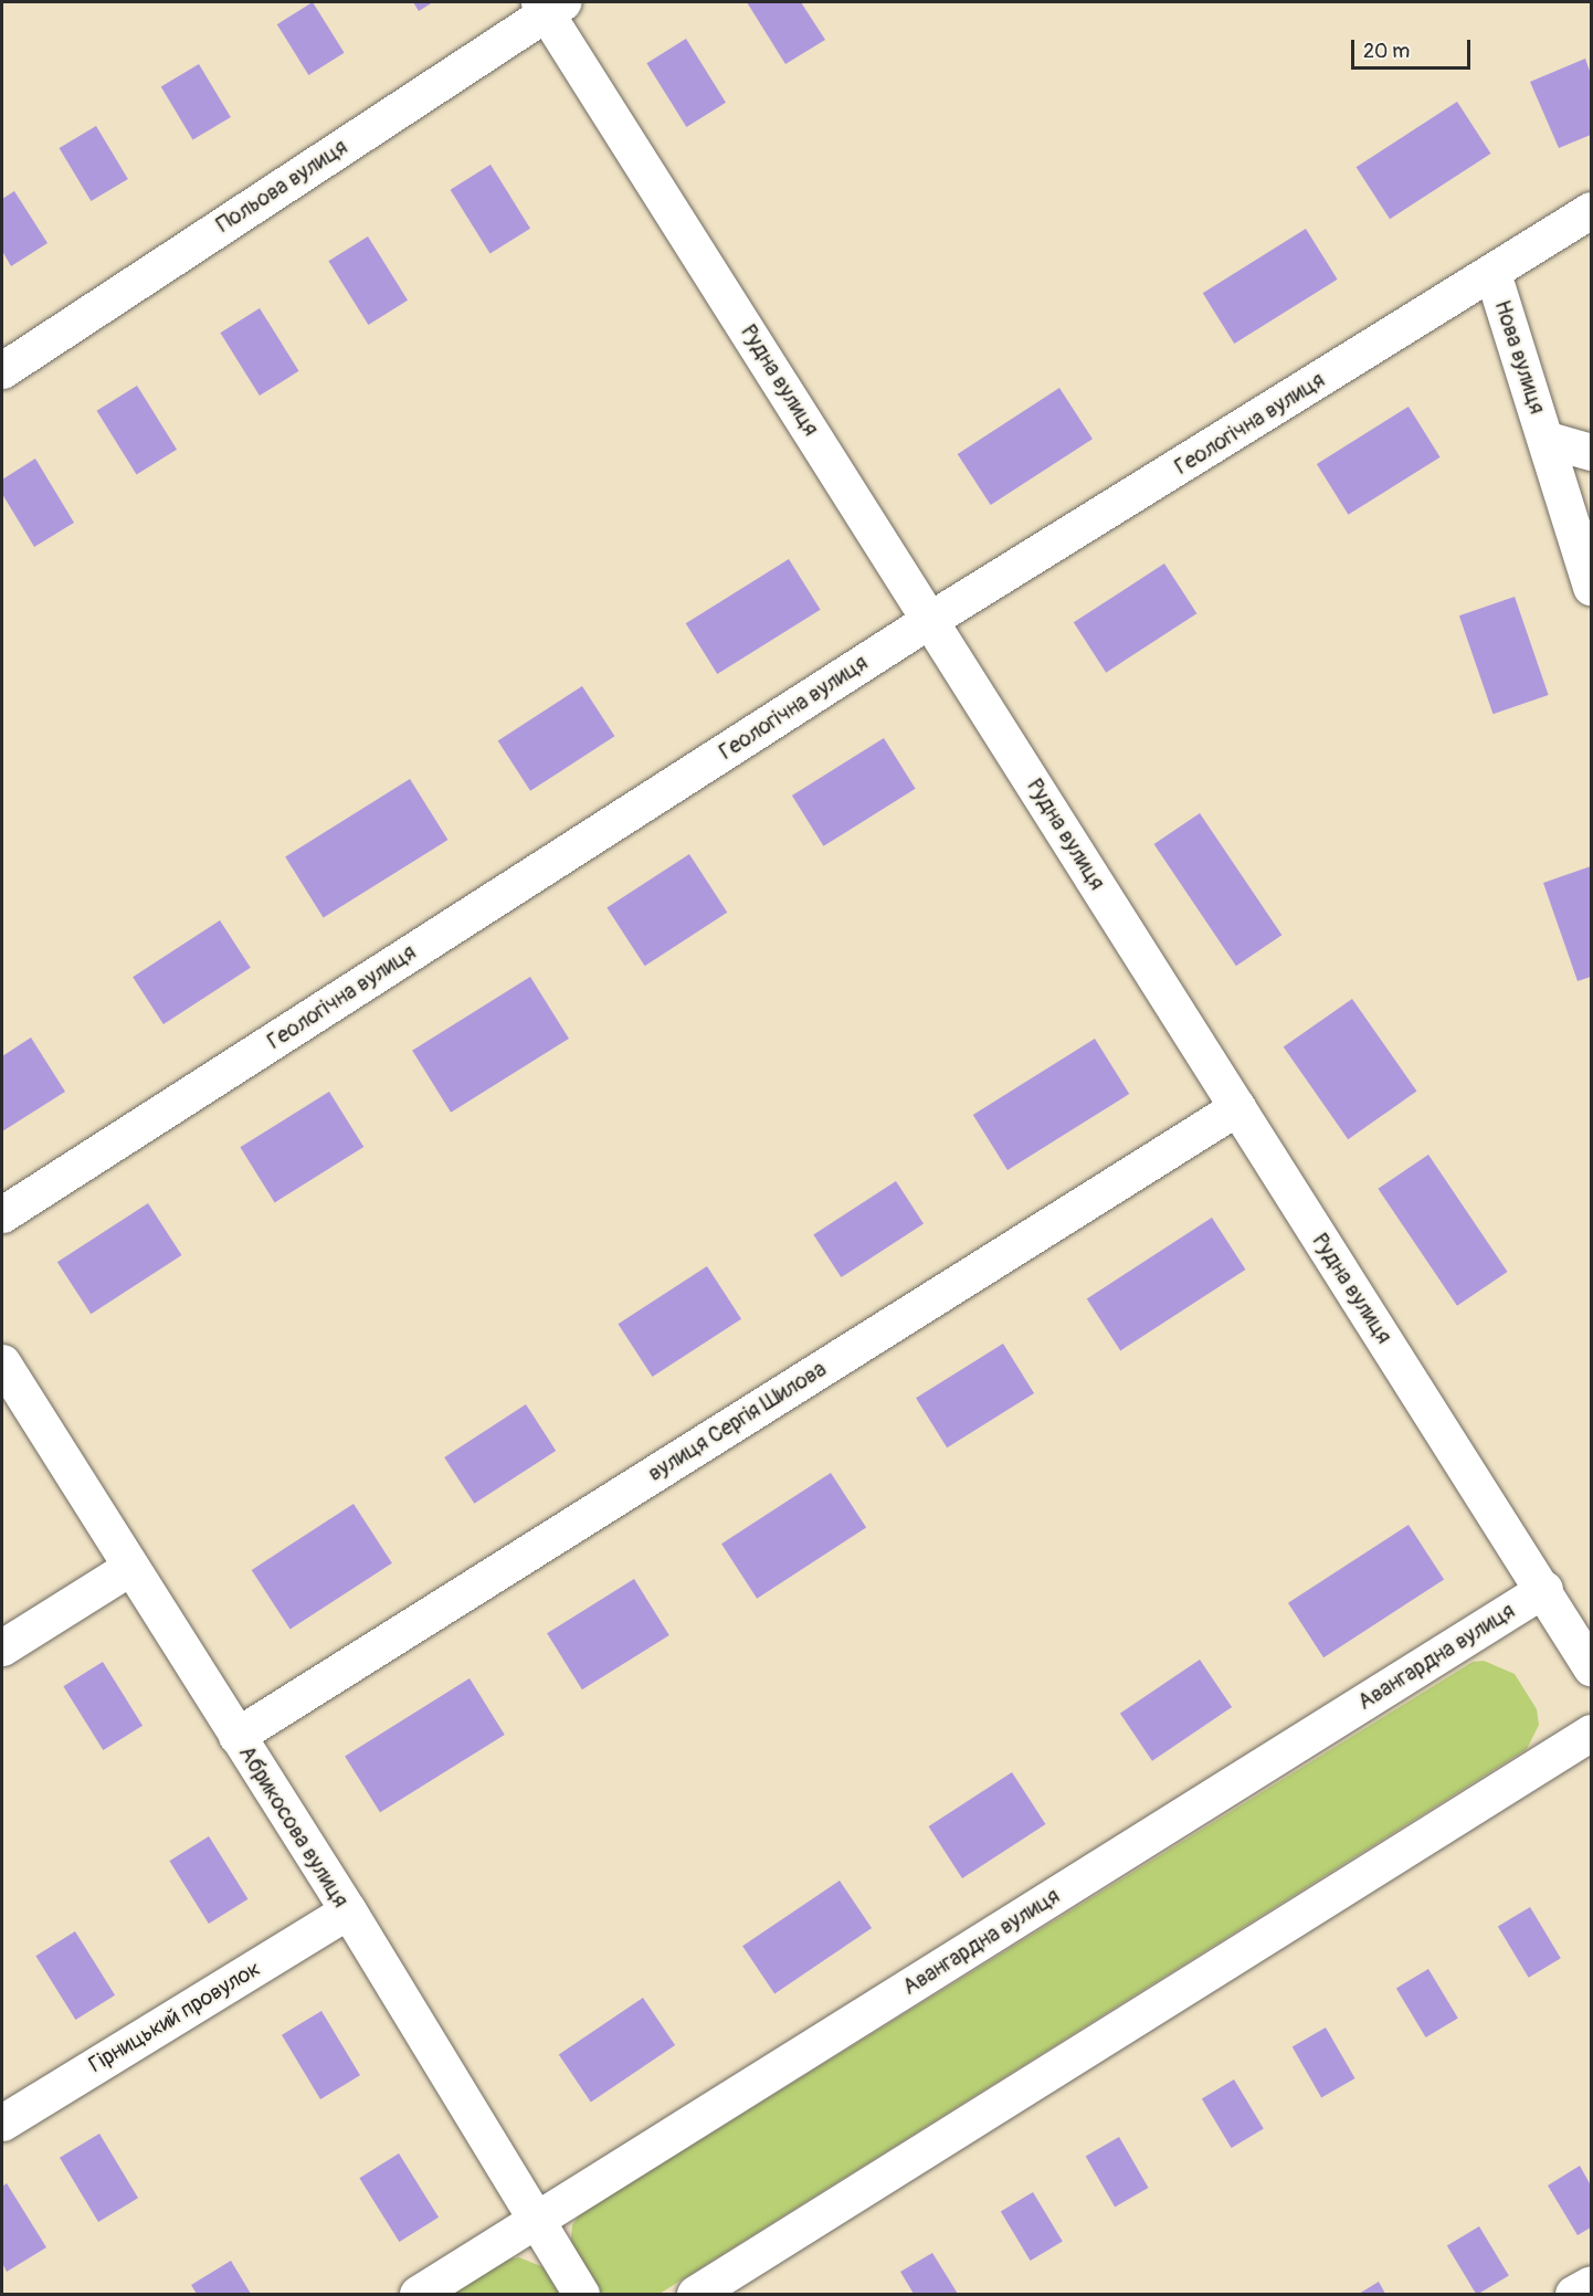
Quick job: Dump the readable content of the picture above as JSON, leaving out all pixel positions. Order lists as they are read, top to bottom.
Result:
{
  "streets": {
    "street": [
      "Польова вулиця",
      "Нова вулиця",
      "Рудна вулиця",
      "Геологічна вулиця",
      "вулиця Сергія Шилова",
      "Авангардна вулиця",
      "Абрикосова вулиця",
      "Гірницький провулок"
    ]
  },
  "crossings": [
    ["Польова вулиця", "Рудна вулиця"],
    ["Нова вулиця", "Геологічна вулиця"],
    ["Рудна вулиця", "Геологічна вулиця"],
    ["Рудна вулиця", "вулиця Сергія Шилова"],
    ["Рудна вулиця", "Авангардна вулиця"],
    ["вулиця Сергія Шилова", "Абрикосова вулиця"],
    ["Авангардна вулиця", "Абрикосова вулиця"],
    ["Абрикосова вулиця", "Гірницький провулок"]
  ],
  "scale_bar": "20 m"
}
